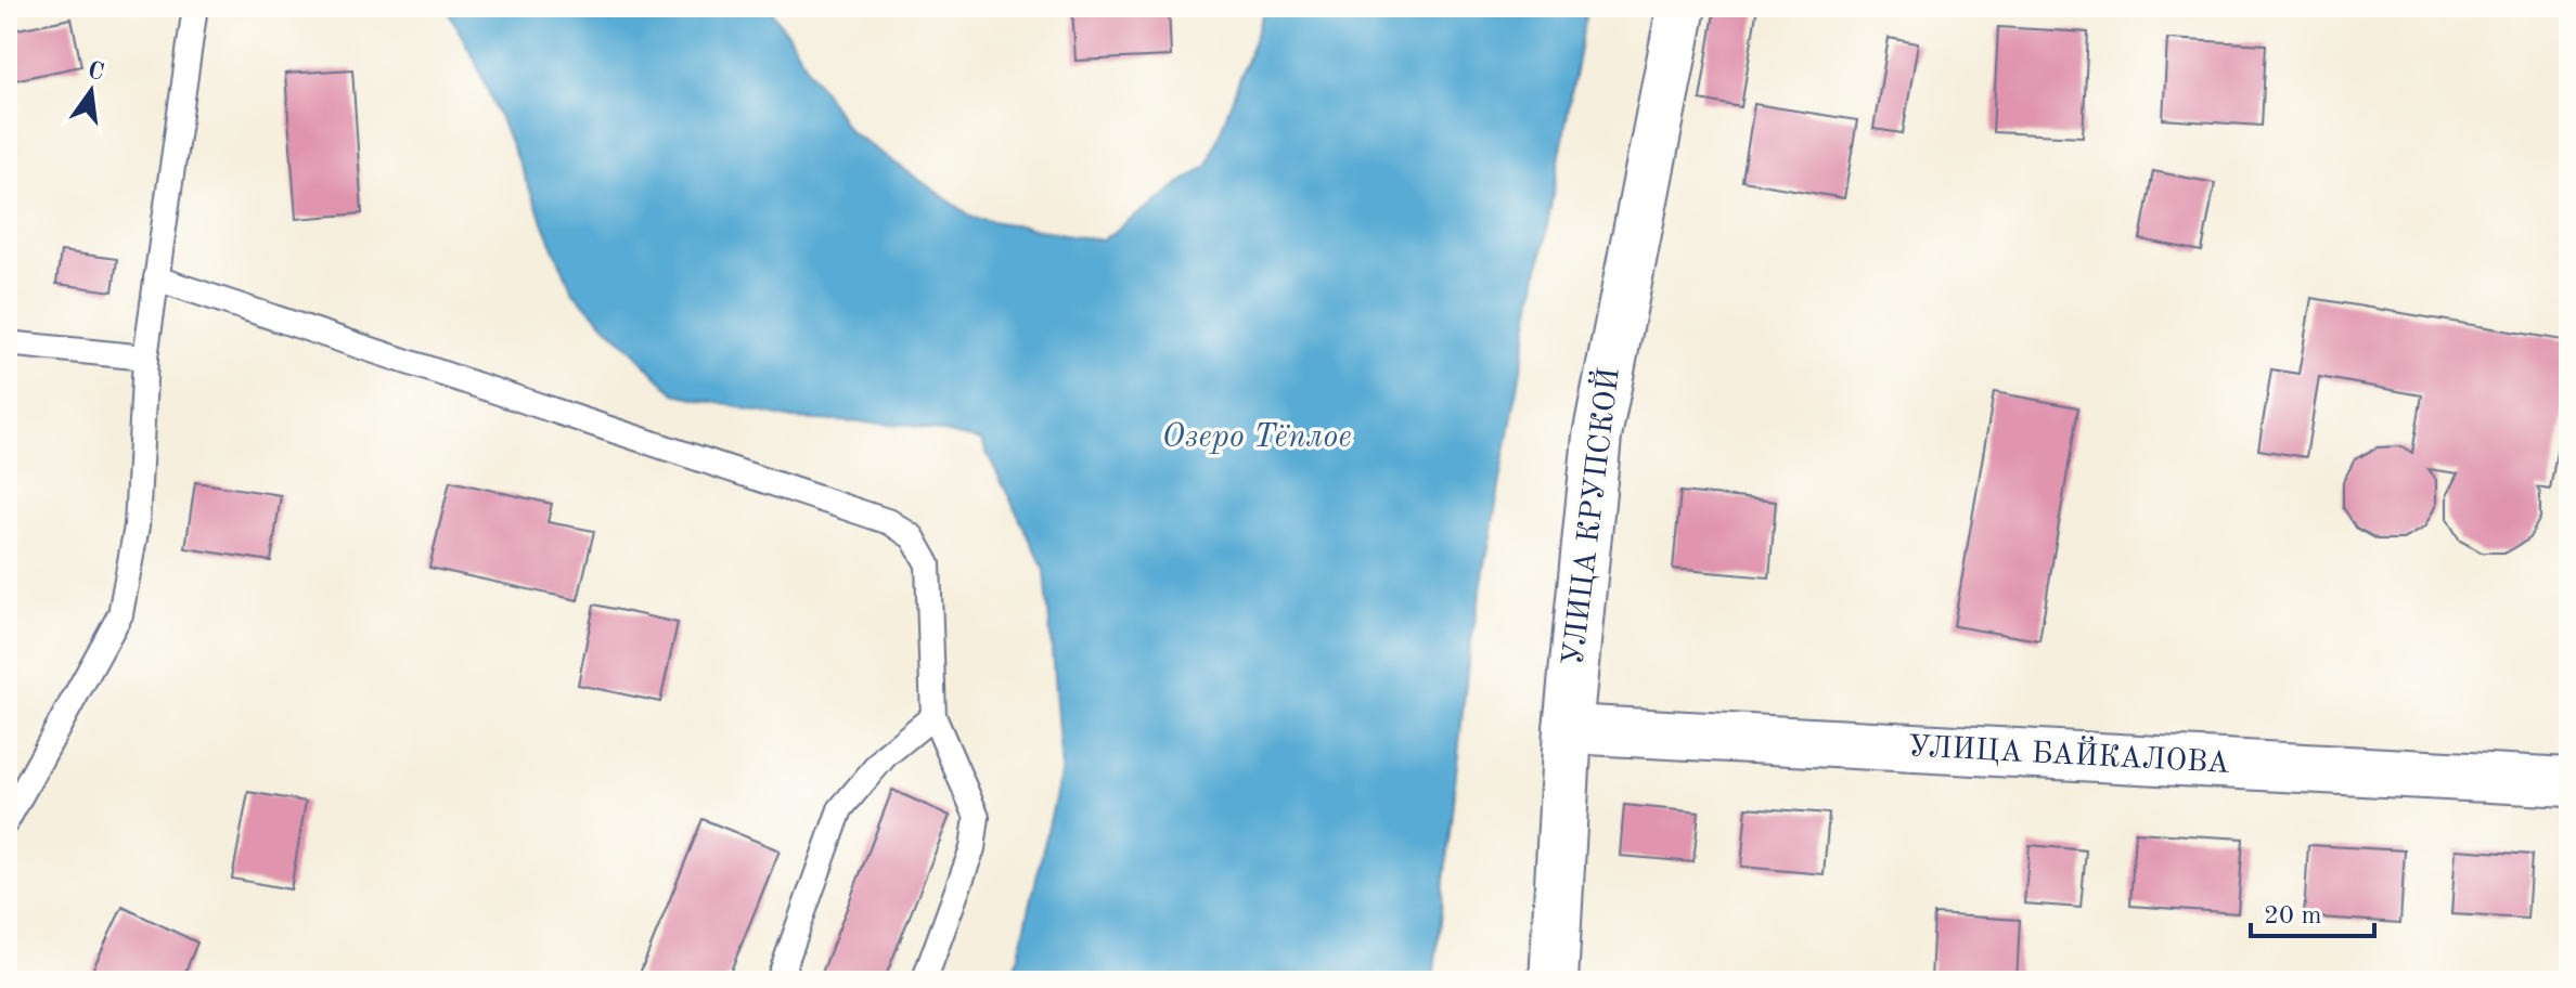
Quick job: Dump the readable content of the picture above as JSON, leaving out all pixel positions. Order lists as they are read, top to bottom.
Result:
{
  "streets": {
    "street": ["УЛИЦА КРУПСКОЙ", "УЛИЦА БАЙКАЛОВА"]
  },
  "crossings": [
    ["УЛИЦА КРУПСКОЙ", "УЛИЦА БАЙКАЛОВА"]
  ],
  "water": ["Озеро Тёплое"],
  "scale_bar": "20 m",
  "north": "top"
}
